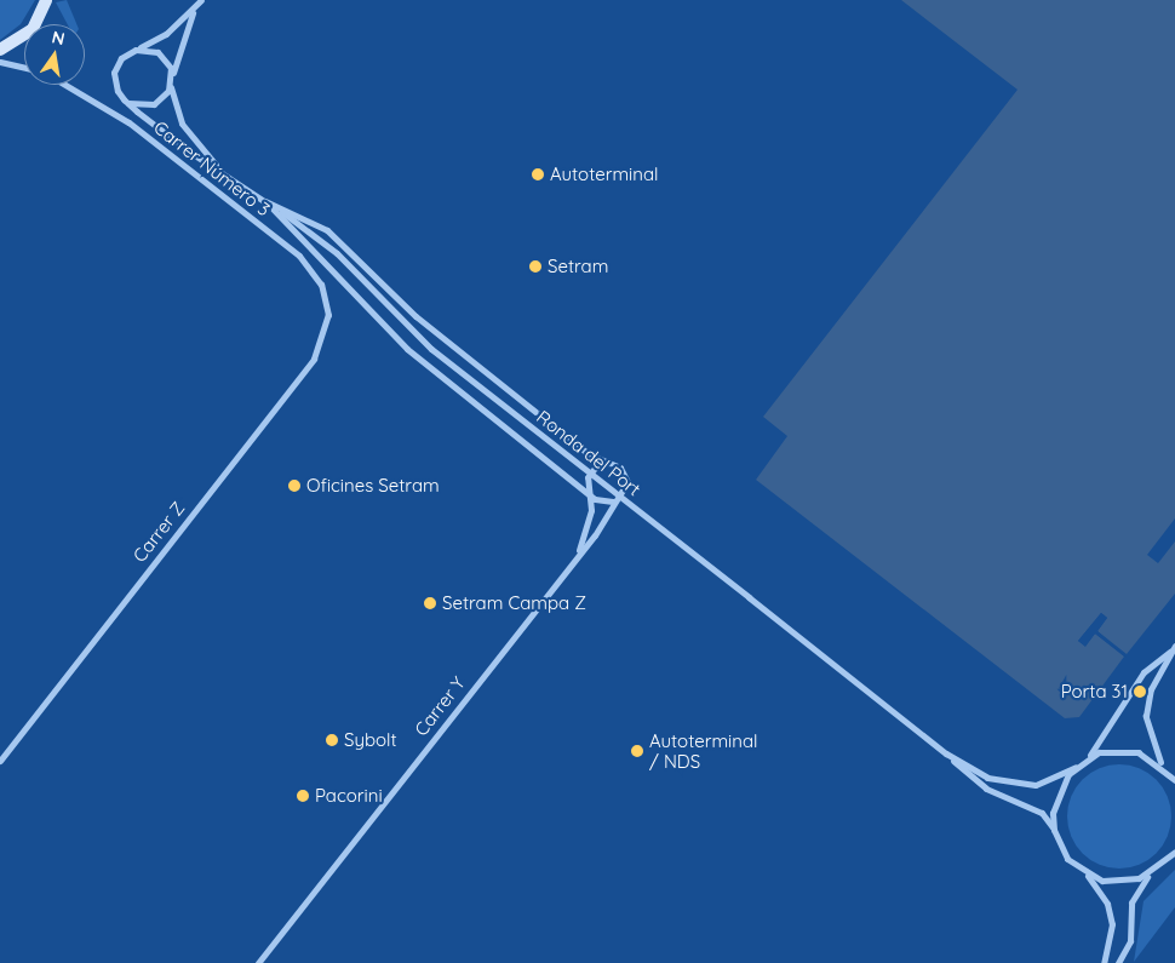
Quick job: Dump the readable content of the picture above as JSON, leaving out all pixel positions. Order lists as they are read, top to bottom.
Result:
{
  "streets": {
    "street": [
      "Carrer Número 3",
      "Ronda del Port",
      "Carrer Z",
      "Carrer Y"
    ]
  },
  "crossings": [
    ["Carrer Número 3", "Ronda del Port"],
    ["Carrer Número 3", "Carrer Z"]
  ],
  "places": [
    "Autoterminal",
    "Setram",
    "Oficines Setram",
    "Setram Campa Z",
    "Porta 31",
    "Sybolt",
    "Autoterminal / NDS",
    "Pacorini"
  ],
  "north": "top"
}
